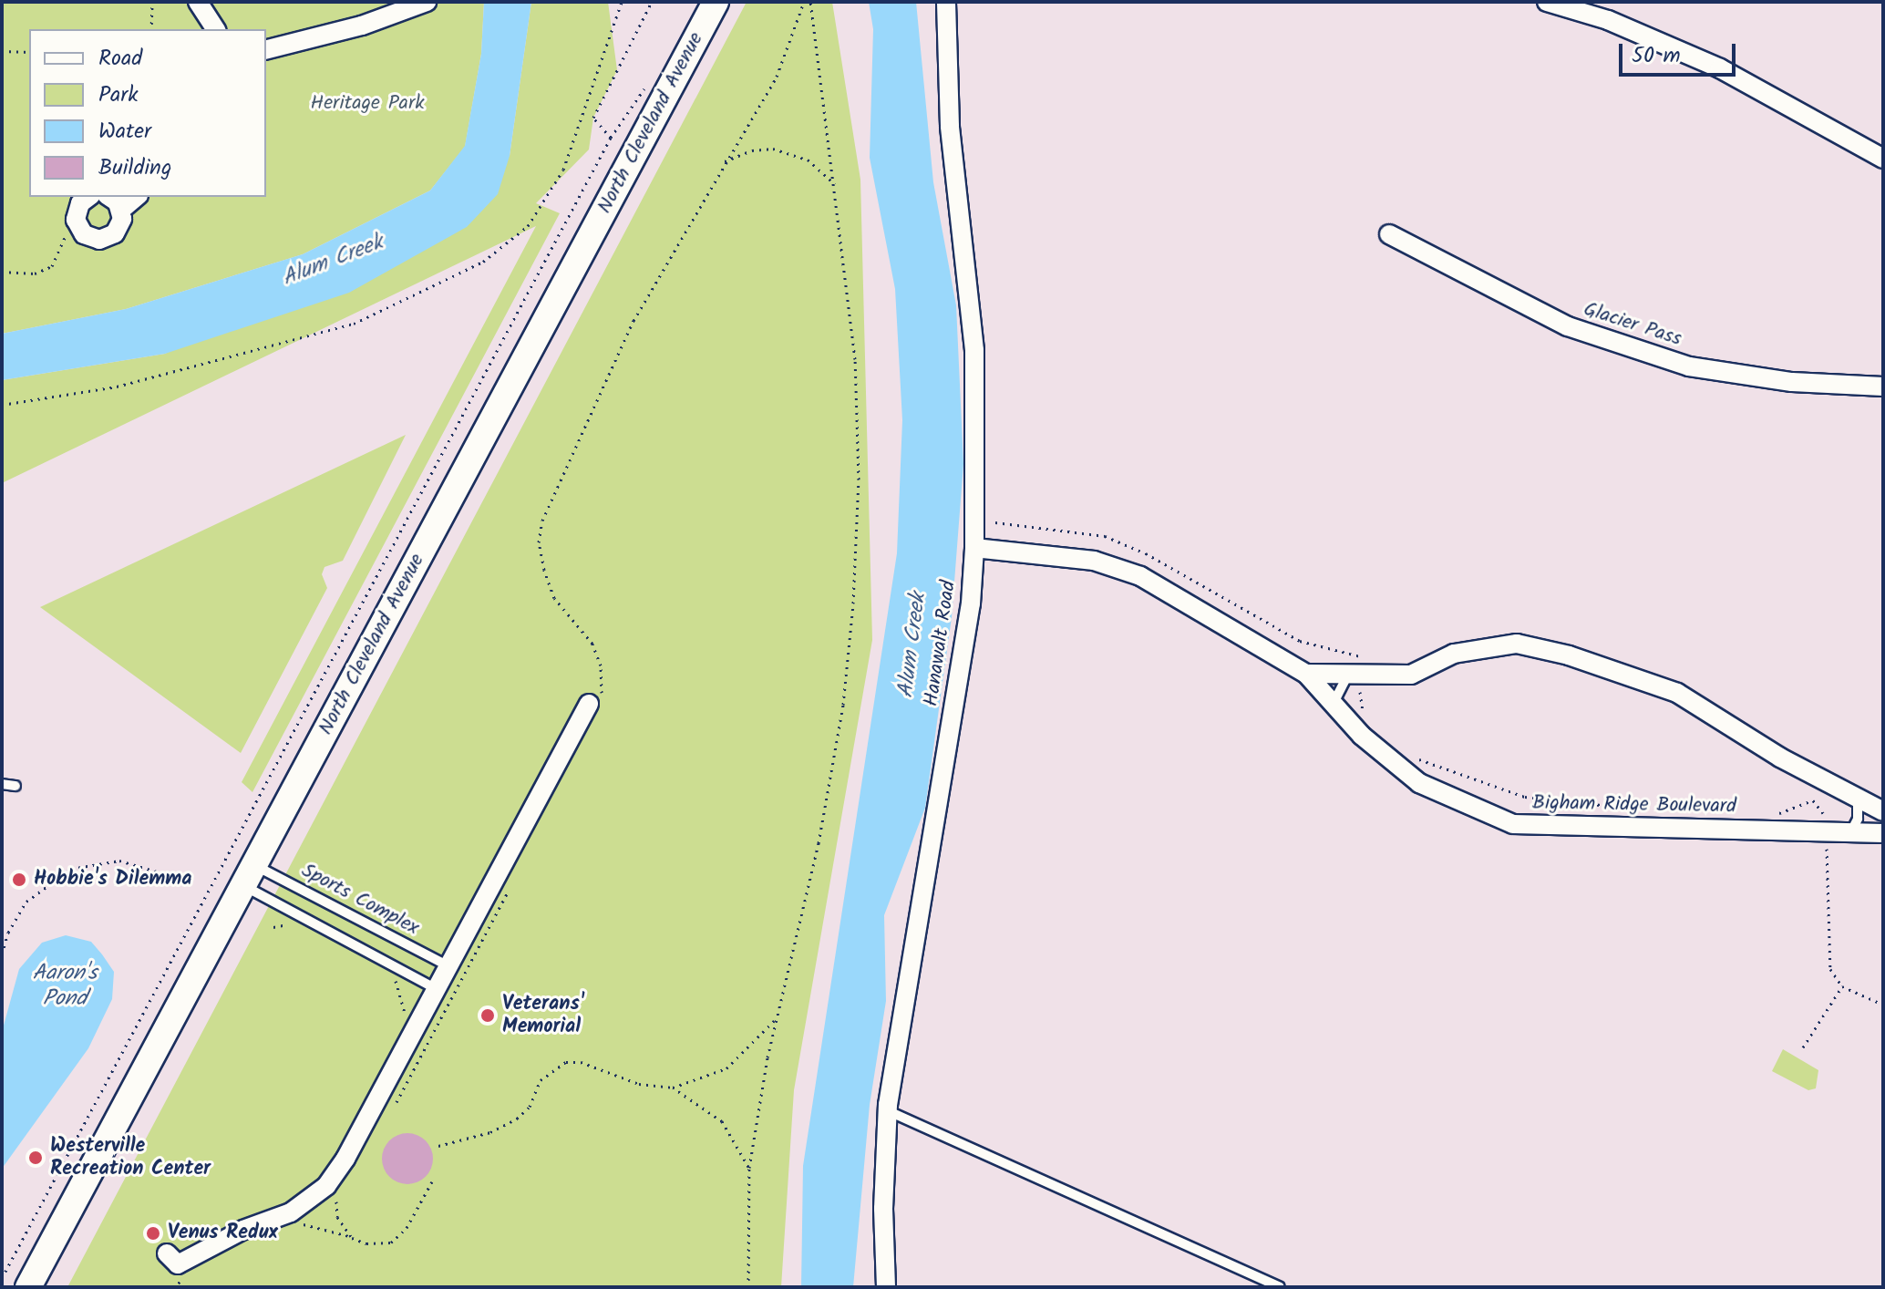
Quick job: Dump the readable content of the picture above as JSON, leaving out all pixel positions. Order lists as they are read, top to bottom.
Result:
{
  "streets": {
    "main road": ["North Cleveland Avenue"],
    "street": ["Glacier Pass", "Hanawalt Road", "Bigham Ridge Boulevard"],
    "lane": ["Sports Complex"]
  },
  "crossings": [
    ["North Cleveland Avenue", "Sports Complex"],
    ["Hanawalt Road", "Bigham Ridge Boulevard"]
  ],
  "water": ["Alum Creek", "Aaron's Pond"],
  "parks": ["Heritage Park"],
  "places": [
    "Hobbie's Dilemma",
    "Veterans' Memorial",
    "Westerville Recreation Center",
    "Venus Redux"
  ],
  "legend": [
    "Road",
    "Park",
    "Water",
    "Building"
  ],
  "scale_bar": "50 m"
}
